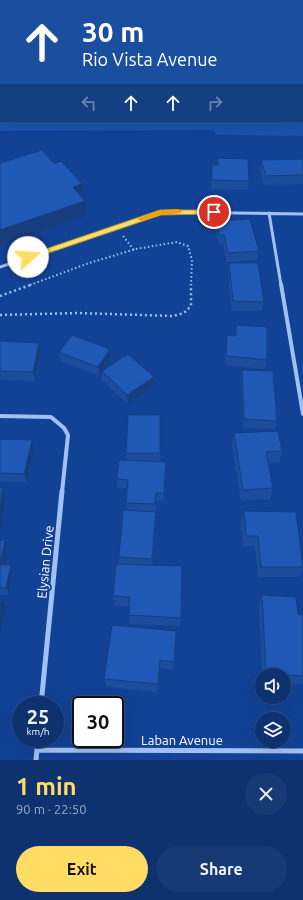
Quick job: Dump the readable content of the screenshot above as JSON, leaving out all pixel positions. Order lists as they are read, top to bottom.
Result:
{
  "streets": {
    "street": ["Elysian Drive", "Laban Avenue"]
  },
  "page": {
    "turn": ["30 m", "Rio Vista Avenue"],
    "speed": "25 km/h",
    "limit": "30",
    "heading": ["1 min", "90 m · 22:50"],
    "buttons": ["Exit", "Share"]
  }
}
